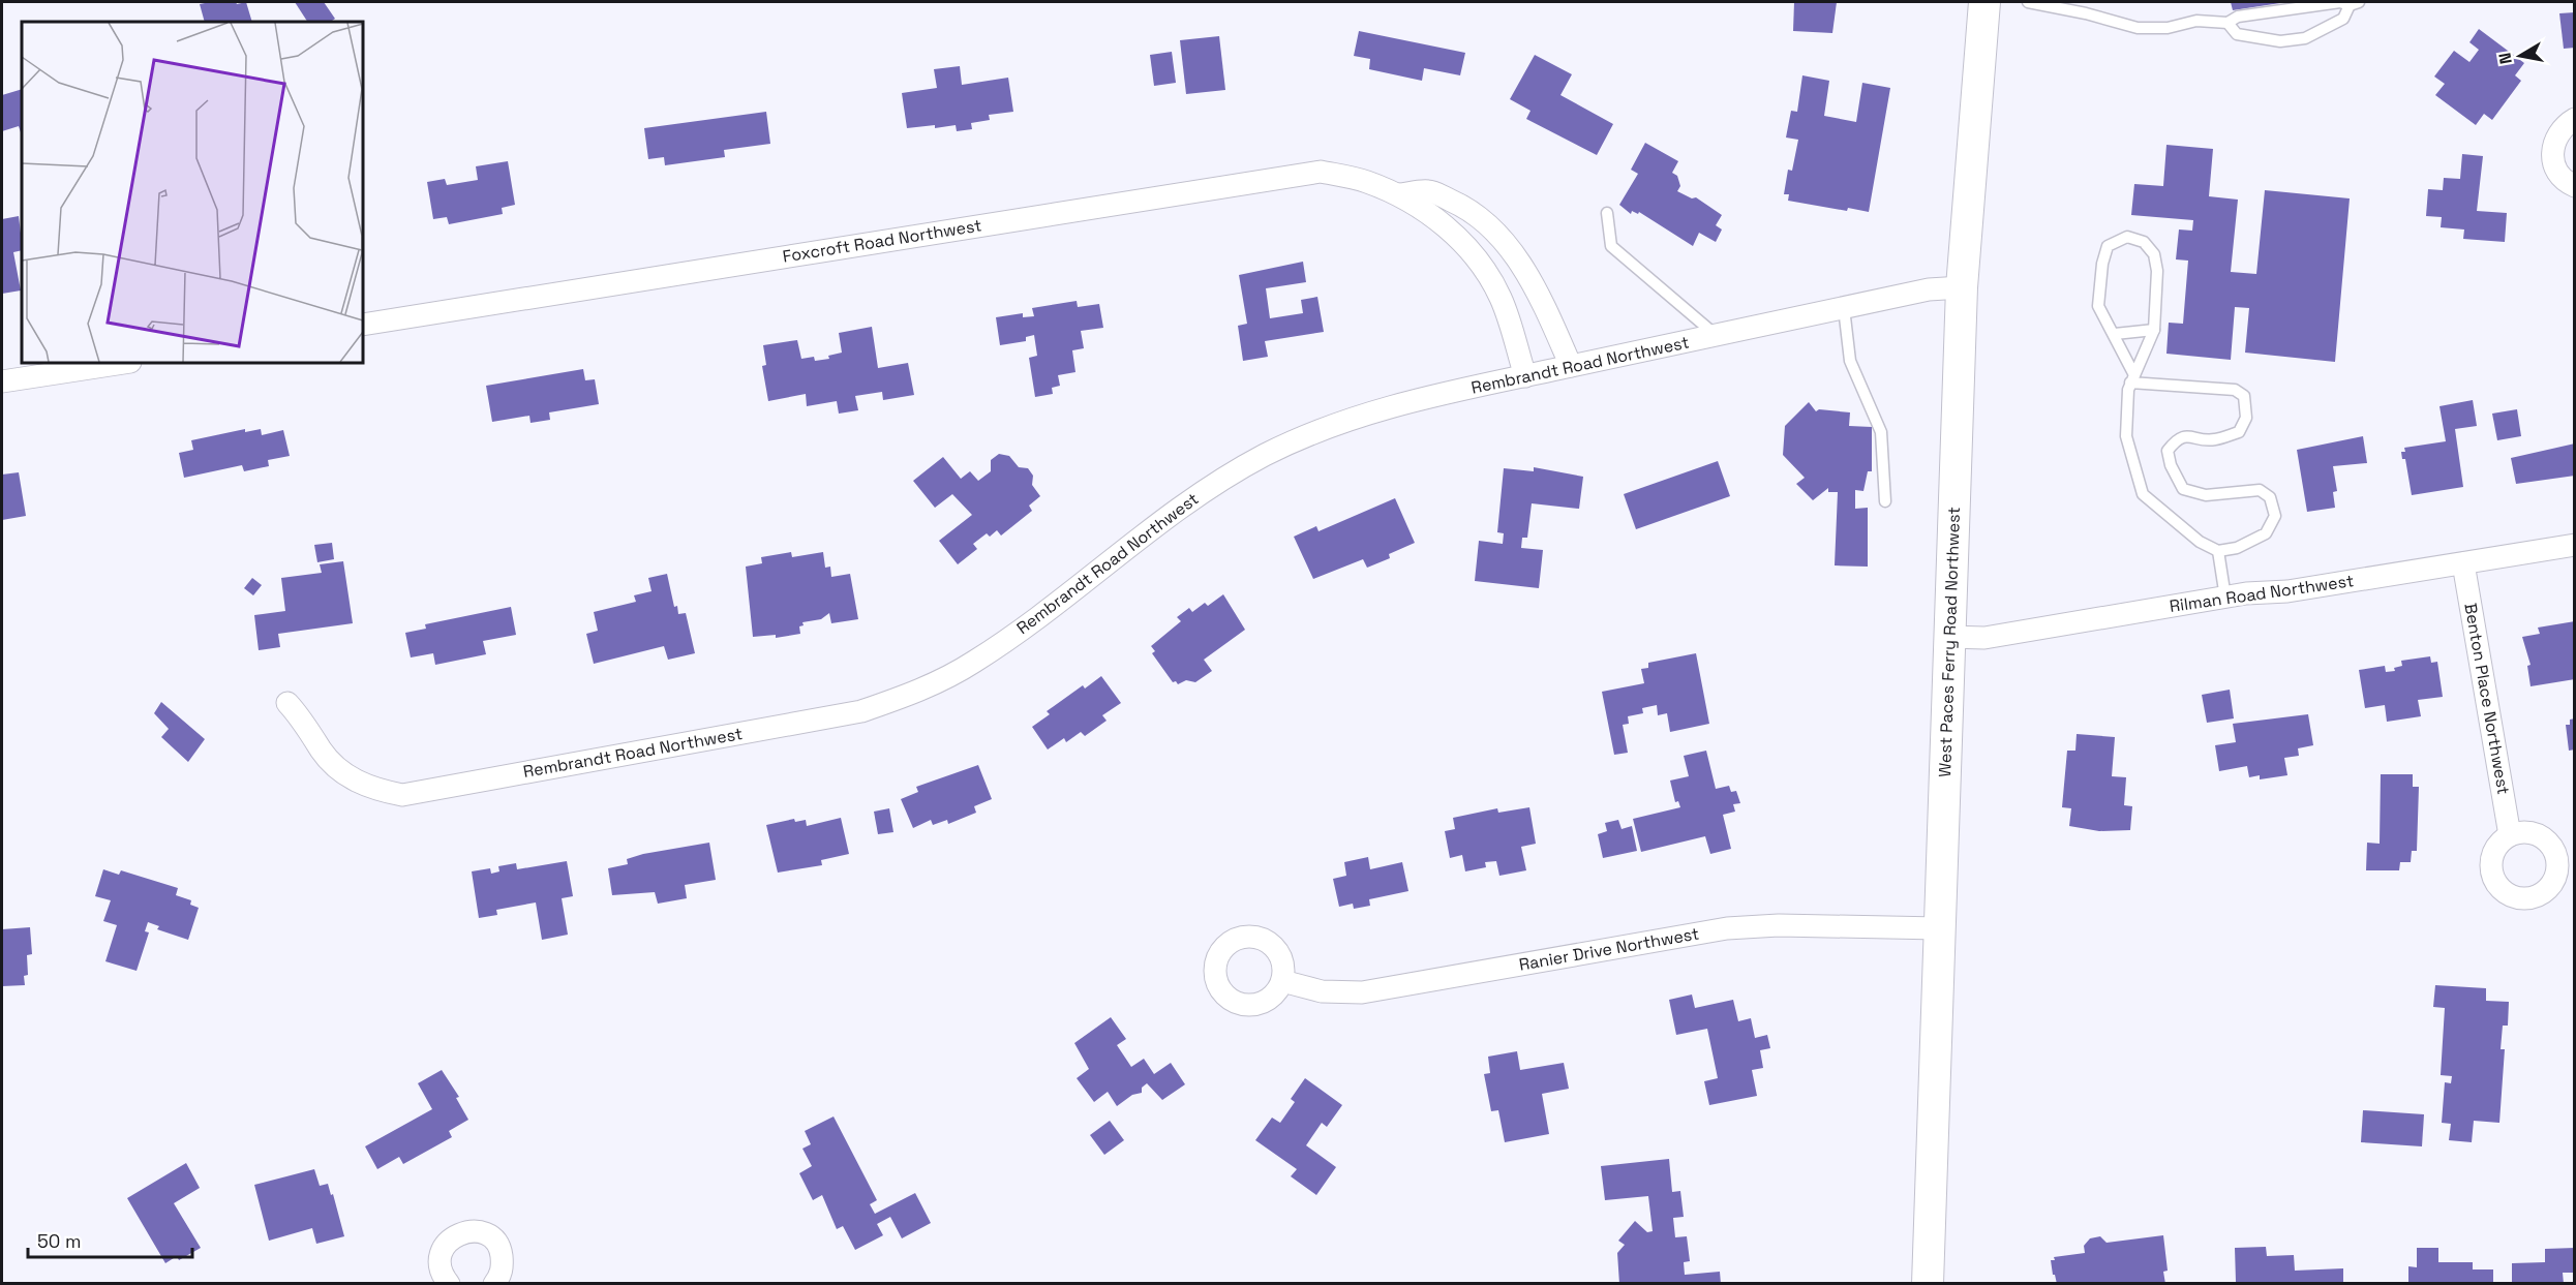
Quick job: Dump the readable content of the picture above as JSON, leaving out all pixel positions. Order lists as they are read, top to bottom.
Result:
{
  "streets": {
    "main road": ["West Paces Ferry Road Northwest"],
    "street": [
      "Foxcroft Road Northwest",
      "Rembrandt Road Northwest",
      "Rilman Road Northwest",
      "Benton Place Northwest",
      "Ranier Drive Northwest"
    ]
  },
  "crossings": [
    ["Foxcroft Road Northwest", "Rembrandt Road Northwest"],
    ["Rembrandt Road Northwest", "West Paces Ferry Road Northwest"],
    ["Rilman Road Northwest", "West Paces Ferry Road Northwest"],
    ["Rilman Road Northwest", "Benton Place Northwest"],
    ["West Paces Ferry Road Northwest", "Ranier Drive Northwest"]
  ],
  "scale_bar": "50 m",
  "north": "left"
}
